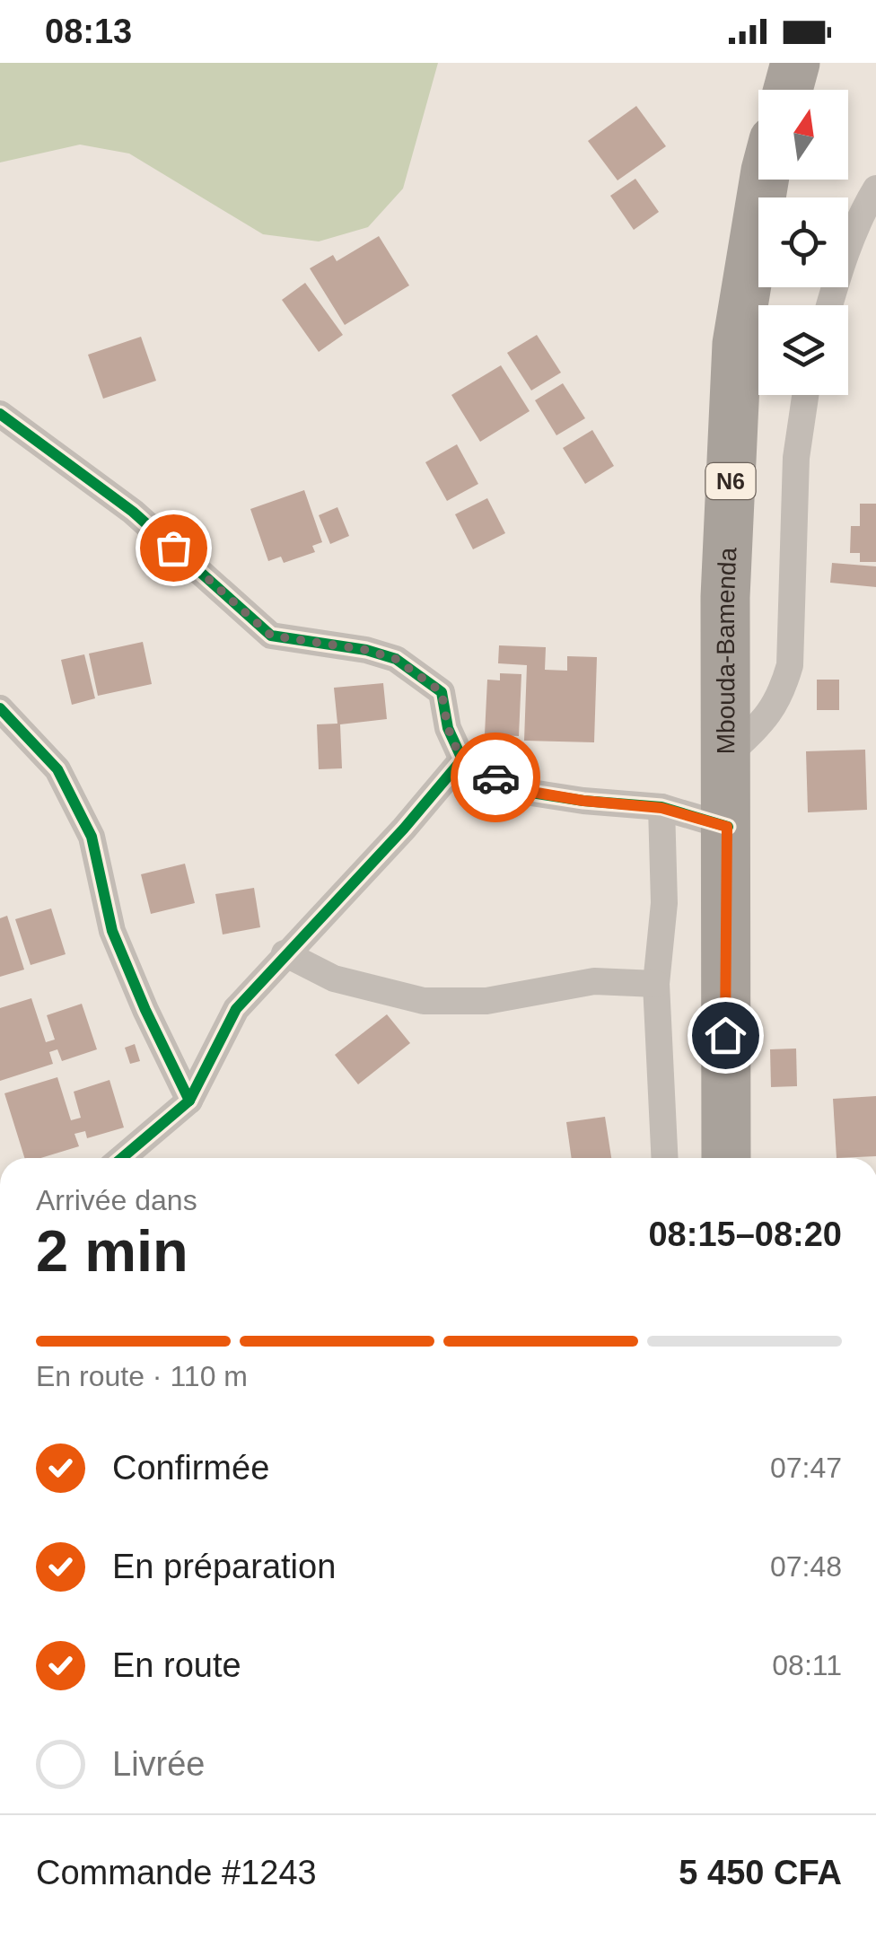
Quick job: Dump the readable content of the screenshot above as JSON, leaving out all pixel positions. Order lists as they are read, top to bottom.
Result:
{
  "streets": {
    "highway": ["N6", "Mbouda-Bamenda"]
  },
  "north": "top",
  "page": {
    "status": "08:13",
    "heading": ["2 min", "Arrivée dans", "08:15–08:20"],
    "panel": ["Commande #1243", "5 450 CFA"],
    "bar": "En route · 110 m",
    "list": [
      ["Confirmée", "07:47"],
      ["En préparation", "07:48"],
      ["En route", "08:11"],
      "Livrée"
    ]
  }
}
